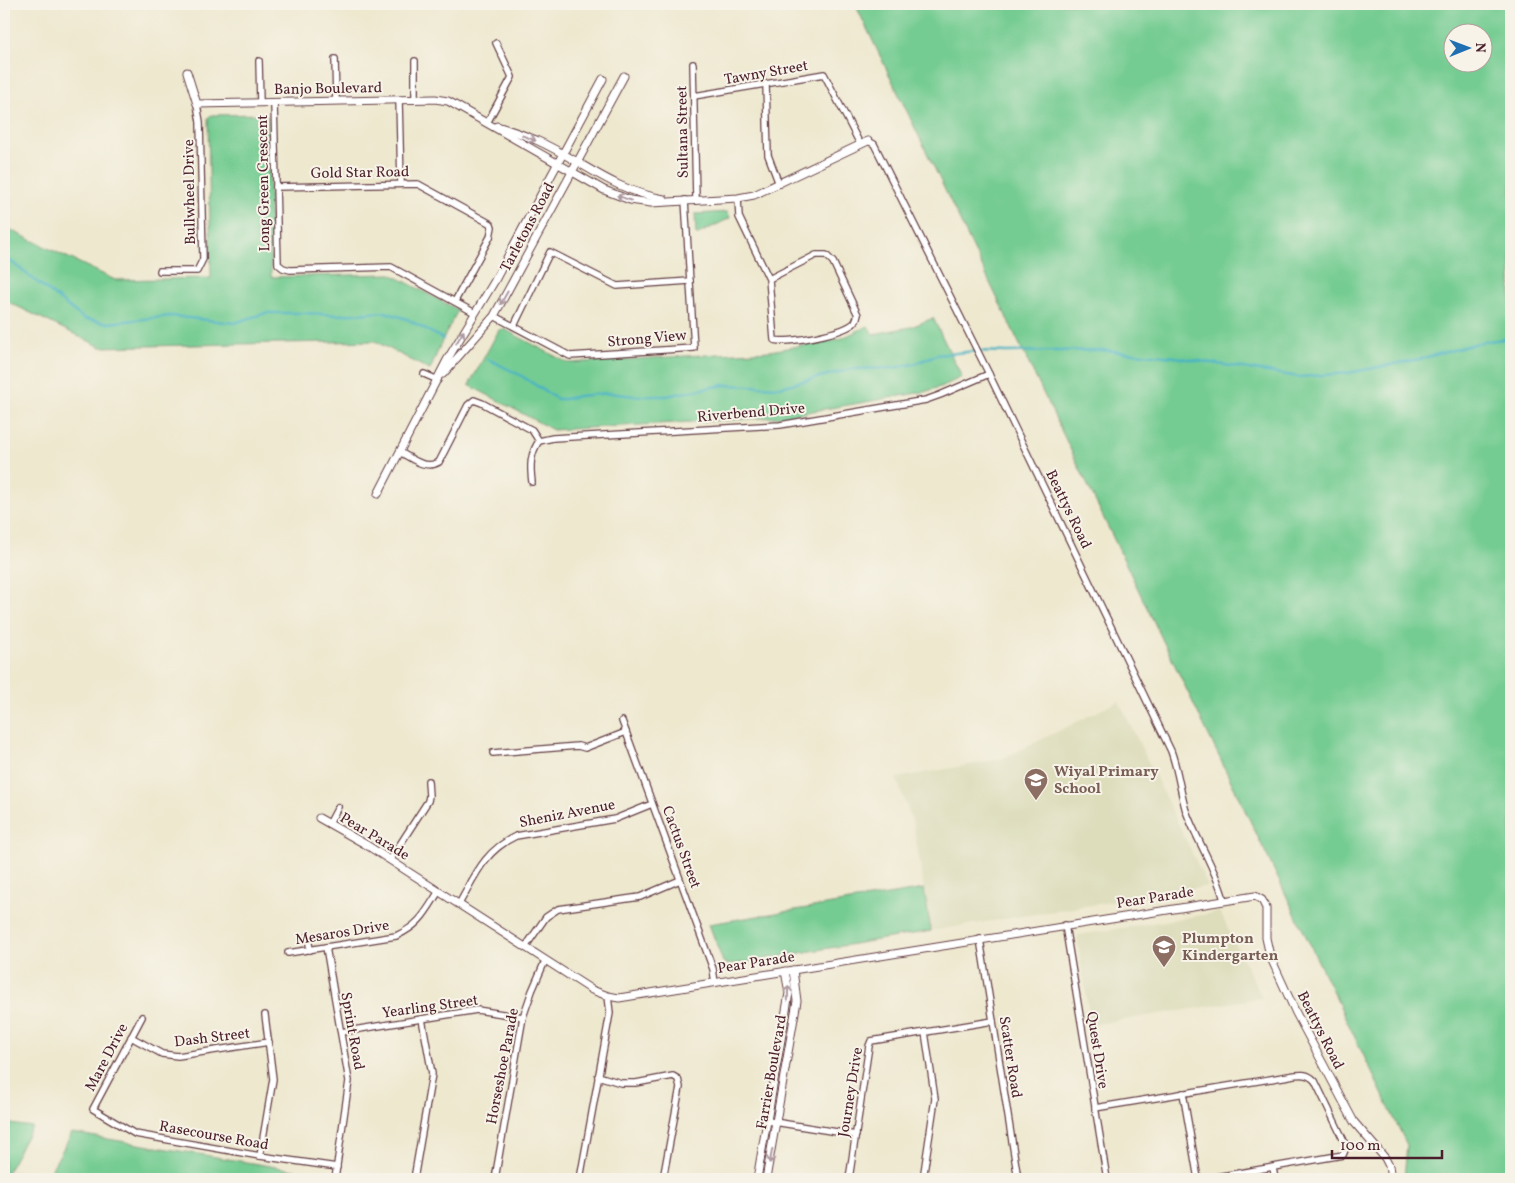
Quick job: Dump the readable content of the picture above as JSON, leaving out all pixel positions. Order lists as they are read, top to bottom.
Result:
{
  "streets": {
    "street": [
      "Tawny Street",
      "Banjo Boulevard",
      "Sultana Street",
      "Gold Star Road",
      "Long Green Crescent",
      "Bullwheel Drive",
      "Tarletons Road",
      "Strong View",
      "Riverbend Drive",
      "Beattys Road",
      "Sheniz Avenue",
      "Pear Parade",
      "Cactus Street",
      "Mesaros Drive",
      "Yearling Street",
      "Sprint Road",
      "Dash Street",
      "Quest Drive",
      "Mare Drive",
      "Scatter Road",
      "Horseshoe Parade",
      "Farrier Boulevard",
      "Journey Drive",
      "Rasecourse Road"
    ]
  },
  "crossings": [
    ["Tawny Street", "Sultana Street"],
    ["Banjo Boulevard", "Long Green Crescent"],
    ["Banjo Boulevard", "Bullwheel Drive"],
    ["Banjo Boulevard", "Tarletons Road"],
    ["Gold Star Road", "Long Green Crescent"],
    ["Long Green Crescent", "Tarletons Road"],
    ["Tarletons Road", "Strong View"],
    ["Riverbend Drive", "Beattys Road"],
    ["Beattys Road", "Pear Parade"],
    ["Sheniz Avenue", "Pear Parade"],
    ["Sheniz Avenue", "Cactus Street"],
    ["Pear Parade", "Cactus Street"],
    ["Pear Parade", "Mesaros Drive"],
    ["Pear Parade", "Quest Drive"],
    ["Pear Parade", "Scatter Road"],
    ["Pear Parade", "Horseshoe Parade"],
    ["Pear Parade", "Farrier Boulevard"],
    ["Mesaros Drive", "Sprint Road"],
    ["Yearling Street", "Sprint Road"],
    ["Yearling Street", "Horseshoe Parade"],
    ["Sprint Road", "Rasecourse Road"],
    ["Dash Street", "Mare Drive"],
    ["Dash Street", "Rasecourse Road"],
    ["Mare Drive", "Rasecourse Road"],
    ["Scatter Road", "Journey Drive"]
  ],
  "places": {
    "school or university": ["Wiyal Primary School", "Plumpton Kindergarten"]
  },
  "scale_bar": "100 m",
  "north": "right"
}
